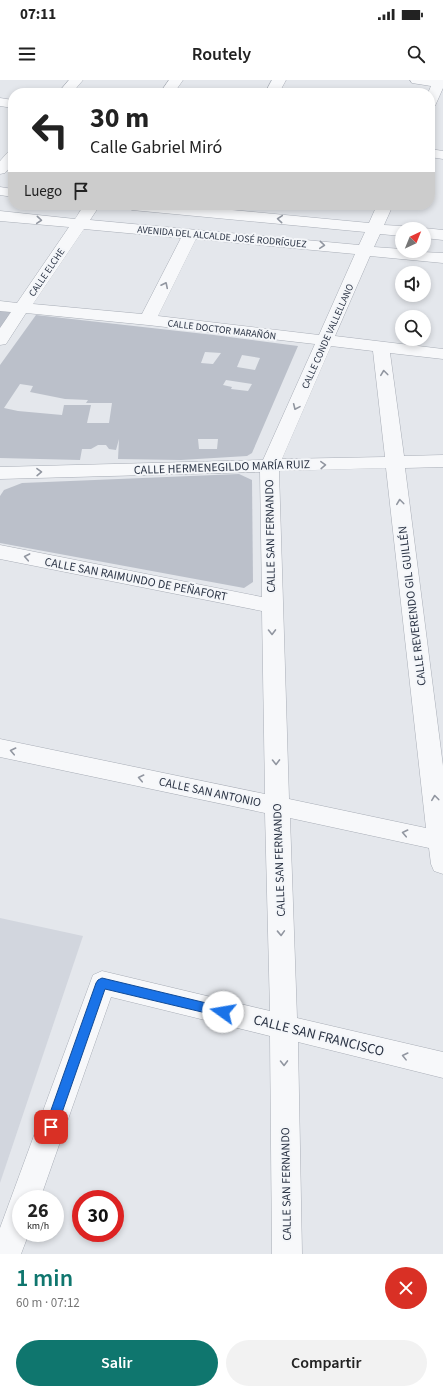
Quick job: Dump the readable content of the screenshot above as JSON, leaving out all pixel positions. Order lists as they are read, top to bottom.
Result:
{
  "streets": {
    "street": [
      "AVENIDA DEL ALCALDE JOSÉ RODRÍGUEZ",
      "CALLE ELCHE",
      "CALLE DOCTOR MARAÑÓN",
      "CALLE CONDE VALLELLANO",
      "CALLE HERMENEGILDO MARÍA RUIZ",
      "CALLE SAN FERNANDO",
      "CALLE SAN RAIMUNDO DE PEÑAFORT",
      "CALLE REVERENDO GIL GUILLÉN",
      "CALLE SAN ANTONIO",
      "CALLE SAN FRANCISCO"
    ]
  },
  "crossings": [
    ["AVENIDA DEL ALCALDE JOSÉ RODRÍGUEZ", "CALLE ELCHE"],
    ["AVENIDA DEL ALCALDE JOSÉ RODRÍGUEZ", "CALLE CONDE VALLELLANO"],
    ["CALLE ELCHE", "CALLE DOCTOR MARAÑÓN"],
    ["CALLE DOCTOR MARAÑÓN", "CALLE CONDE VALLELLANO"],
    ["CALLE DOCTOR MARAÑÓN", "CALLE REVERENDO GIL GUILLÉN"],
    ["CALLE CONDE VALLELLANO", "CALLE HERMENEGILDO MARÍA RUIZ"],
    ["CALLE CONDE VALLELLANO", "CALLE SAN FERNANDO"],
    ["CALLE HERMENEGILDO MARÍA RUIZ", "CALLE SAN FERNANDO"],
    ["CALLE HERMENEGILDO MARÍA RUIZ", "CALLE REVERENDO GIL GUILLÉN"],
    ["CALLE SAN FERNANDO", "CALLE SAN RAIMUNDO DE PEÑAFORT"],
    ["CALLE SAN FERNANDO", "CALLE SAN ANTONIO"],
    ["CALLE SAN FERNANDO", "CALLE SAN FRANCISCO"],
    ["CALLE REVERENDO GIL GUILLÉN", "CALLE SAN ANTONIO"]
  ],
  "one_way": [
    "CALLE HERMENEGILDO MARÍA RUIZ",
    "CALLE SAN FERNANDO",
    "CALLE SAN RAIMUNDO DE PEÑAFORT",
    "CALLE REVERENDO GIL GUILLÉN",
    "CALLE SAN ANTONIO"
  ],
  "north": "top right",
  "page": {
    "status": "07:11",
    "header": "Routely",
    "turn": ["30 m", "Calle Gabriel Miró"],
    "then": "Luego",
    "speed": "26 km/h",
    "limit": "30",
    "heading": ["1 min", "60 m · 07:12"],
    "buttons": ["Salir", "Compartir"]
  }
}
